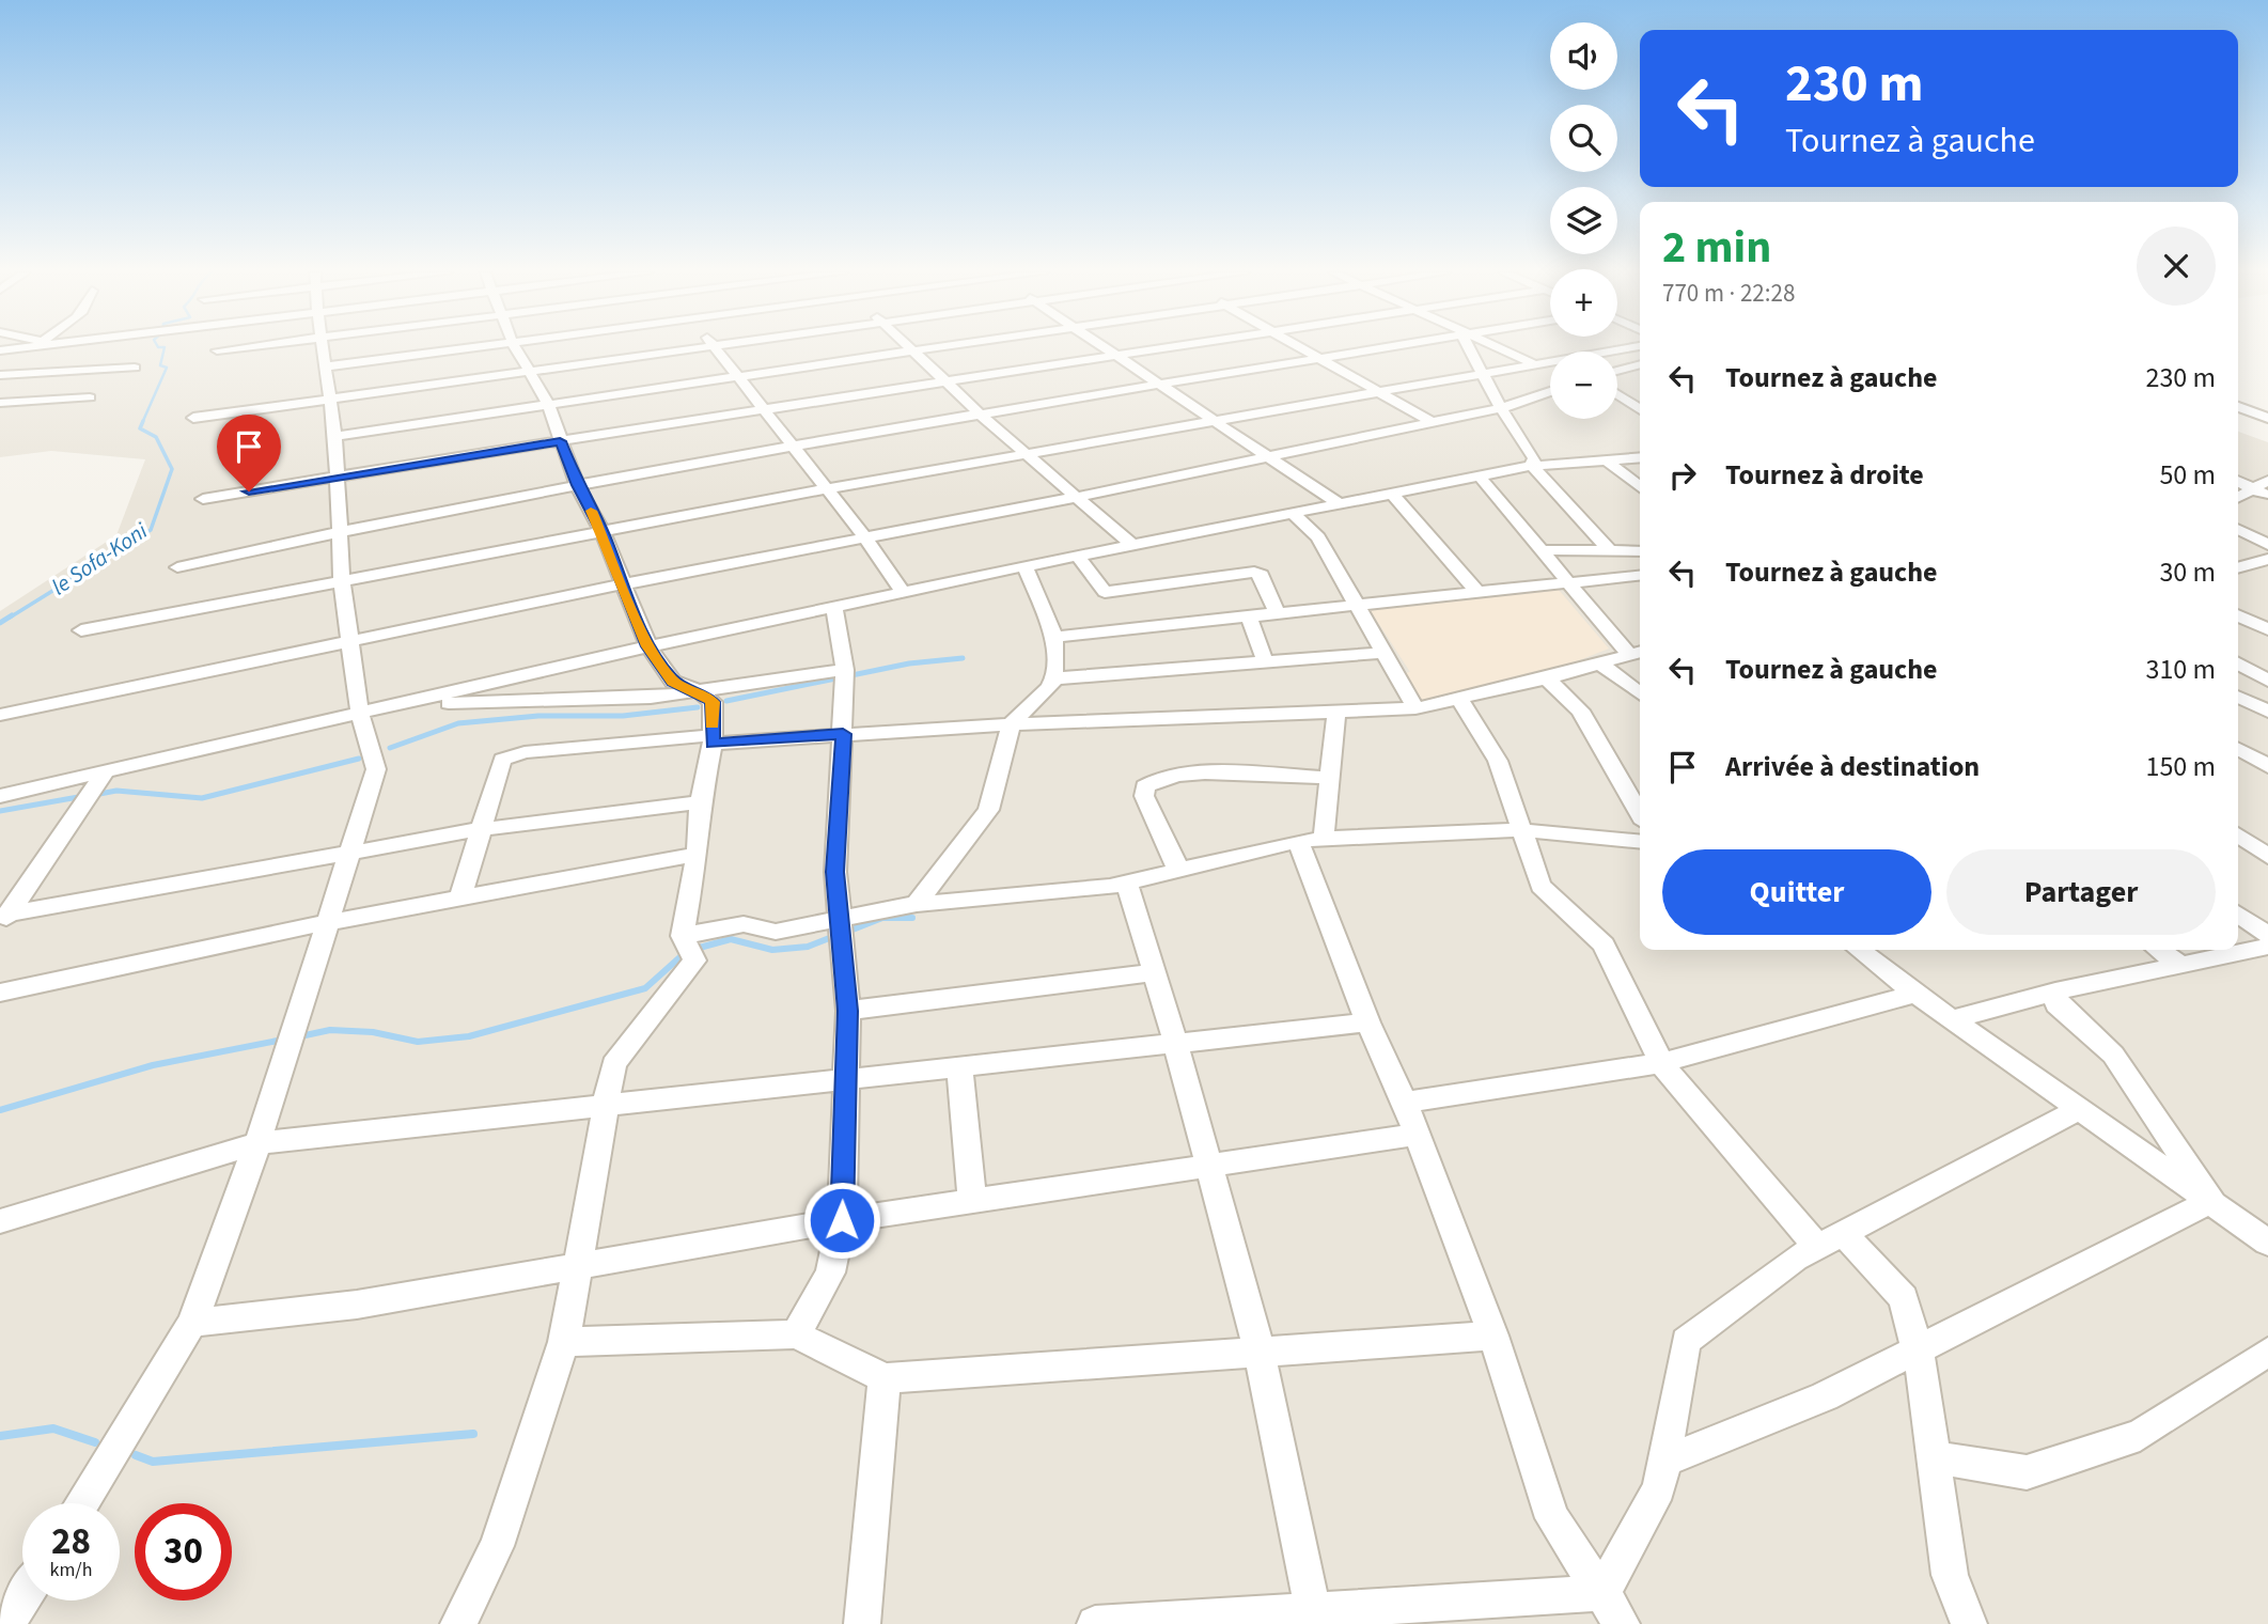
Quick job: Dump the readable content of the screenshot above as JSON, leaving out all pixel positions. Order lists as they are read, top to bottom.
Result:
{
  "water": ["le Sofa-Koni"],
  "page": {
    "map_buttons": ["+", "−"],
    "turn": ["230 m", "Tournez à gauche"],
    "heading": ["2 min", "770 m · 22:28"],
    "list": [
      {
        "name": "Tournez à gauche",
        "value": "230 m"
      },
      {
        "name": "Tournez à droite",
        "value": "50 m"
      },
      {
        "name": "Tournez à gauche",
        "value": "30 m"
      },
      {
        "name": "Tournez à gauche",
        "value": "310 m"
      },
      {
        "name": "Arrivée à destination",
        "value": "150 m"
      }
    ],
    "buttons": ["Quitter", "Partager"],
    "speed": "28 km/h",
    "limit": "30"
  }
}
